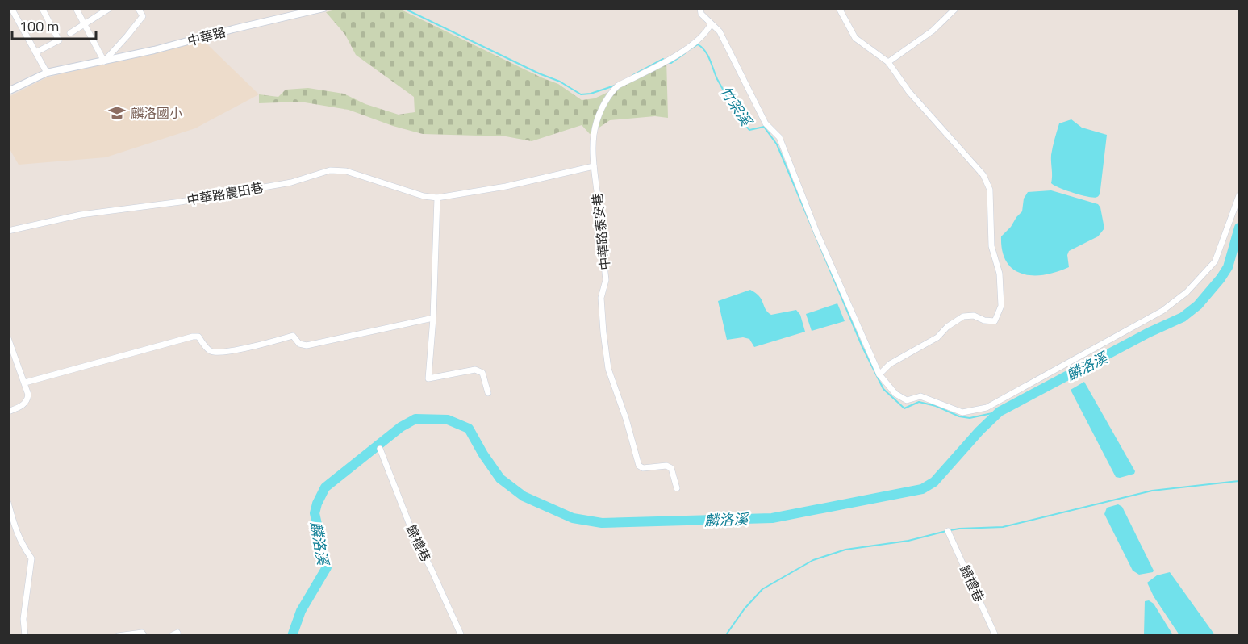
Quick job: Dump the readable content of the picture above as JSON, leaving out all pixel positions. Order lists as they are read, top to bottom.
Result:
{
  "streets": {
    "street": [
      "中華路",
      "中華路農田巷",
      "中華路泰安巷",
      "歸禮巷"
    ]
  },
  "crossings": [
    ["中華路農田巷", "中華路泰安巷"]
  ],
  "water": ["竹架溪", "麟洛溪"],
  "places": {
    "school or university": ["麟洛國小"]
  },
  "scale_bar": "100 m"
}
